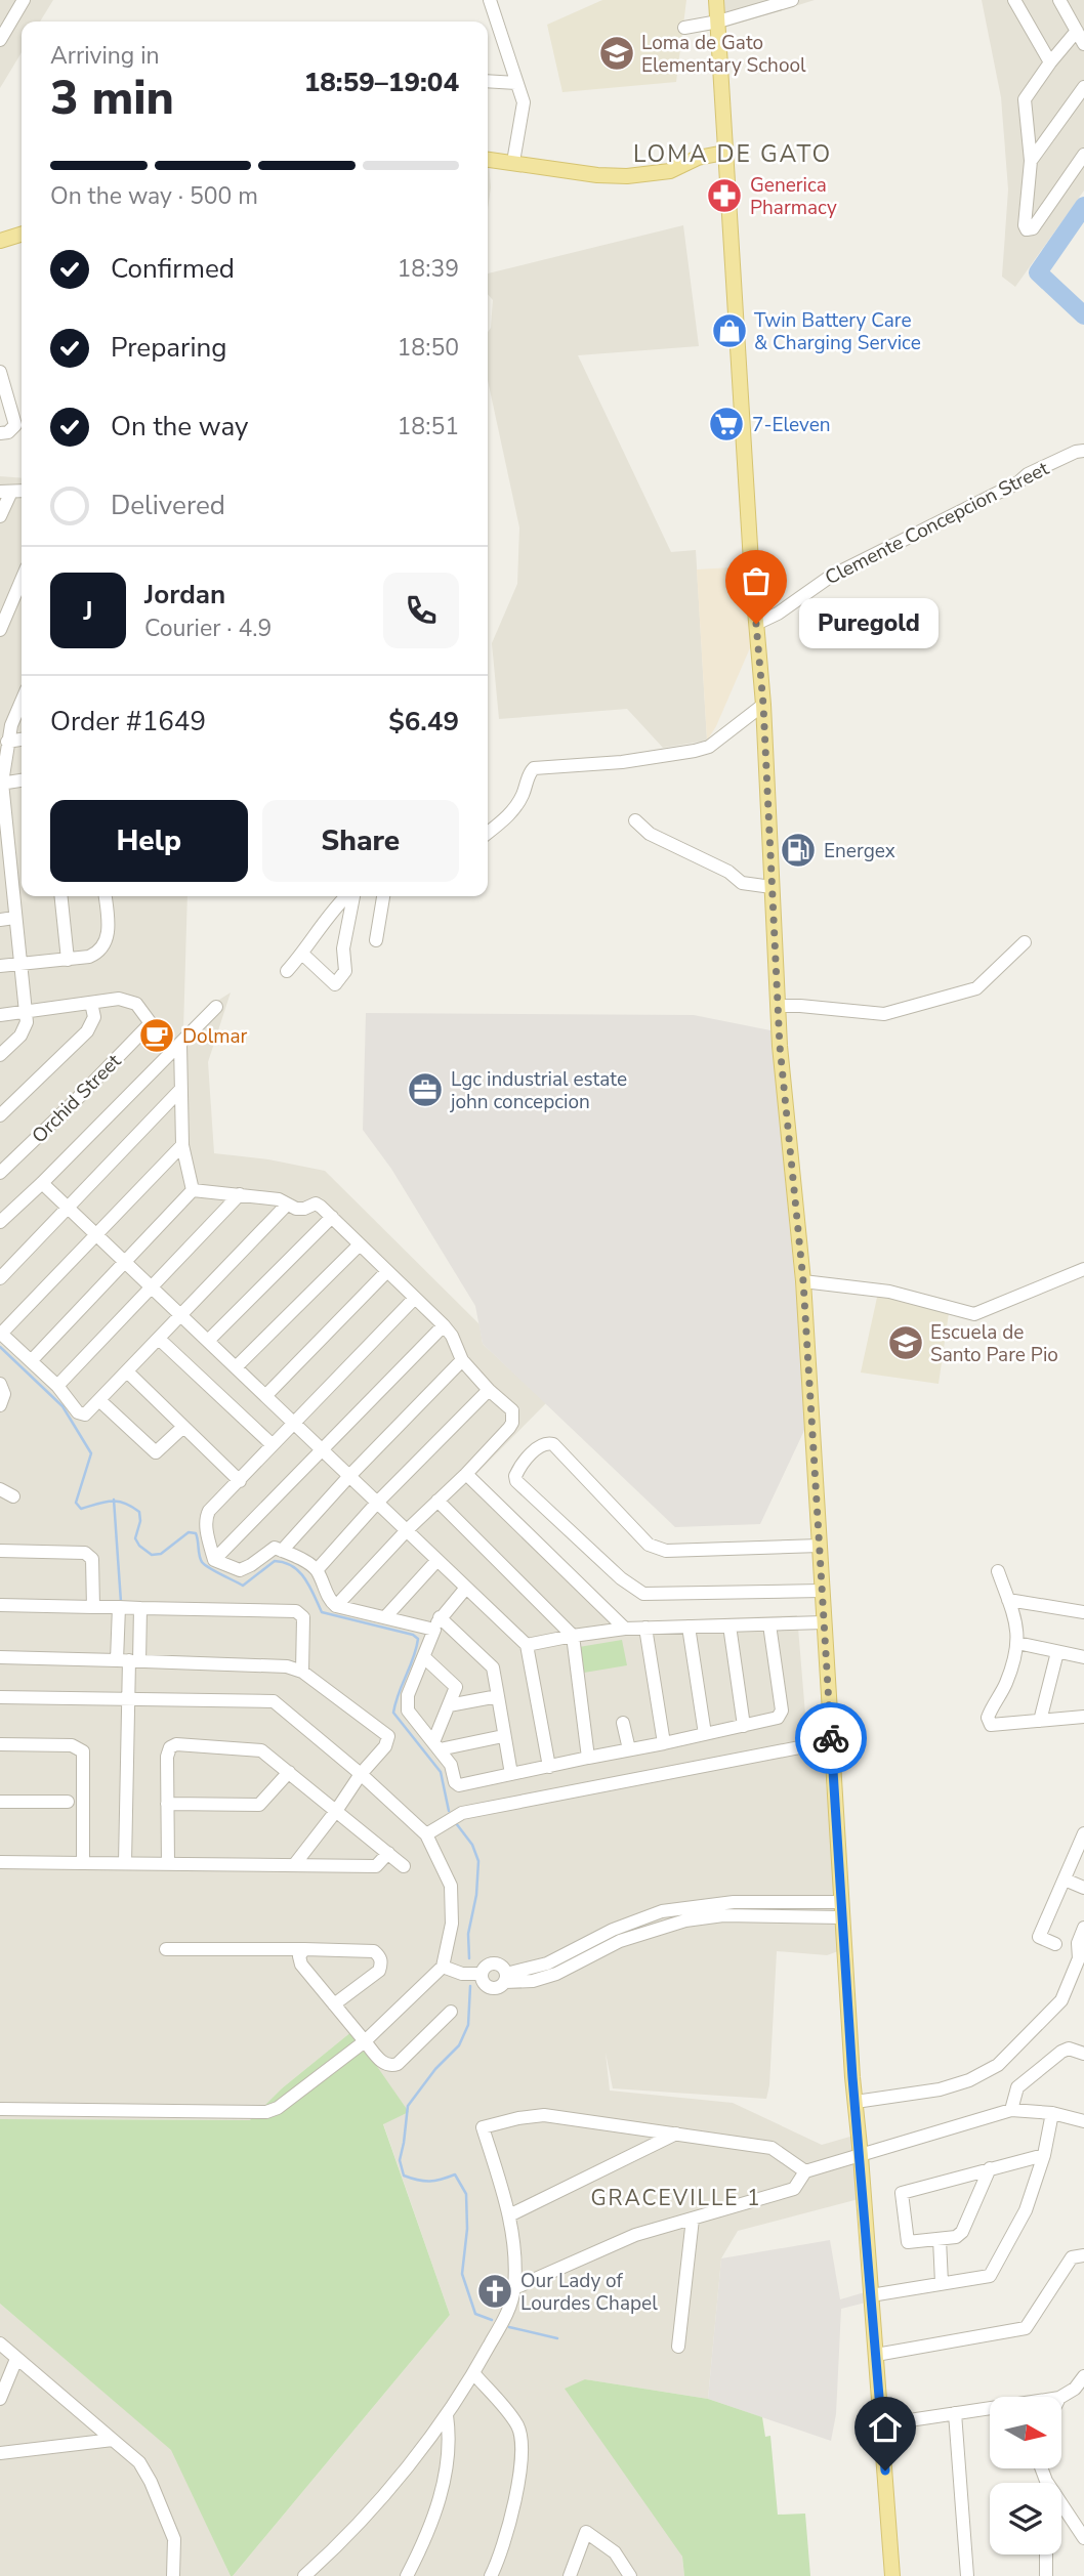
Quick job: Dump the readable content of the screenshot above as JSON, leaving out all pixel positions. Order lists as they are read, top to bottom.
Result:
{
  "streets": {
    "street": ["Clemente Concepcion Street", "Orchid Street"]
  },
  "districts": ["LOMA DE GATO", "GRACEVILLE 1"],
  "places": {
    "school or university": ["Loma de Gato Elementary School", "Escuela de Santo Pare Pio"],
    "pharmacy": ["Generica Pharmacy"],
    "shop": ["Twin Battery Care & Charging Service"],
    "supermarket": ["7-Eleven"],
    "other": ["Puregold"],
    "fuel station": ["Energex"],
    "cafe": ["Dolmar"],
    "office": ["Lgc industrial estate john concepcion"],
    "church": ["Our Lady of Lourdes Chapel"]
  },
  "north": "right",
  "page": {
    "heading": ["3 min", "Arriving in", "18:59–19:04"],
    "panel": [
      "Jordan",
      "Courier · 4.9",
      "Order #1649",
      "$6.49"
    ],
    "bar": "On the way · 500 m",
    "list": [
      ["Confirmed", "18:39"],
      ["Preparing", "18:50"],
      ["On the way", "18:51"],
      "Delivered"
    ],
    "round": "J",
    "bubble": "Puregold",
    "buttons": ["Help", "Share"]
  }
}
